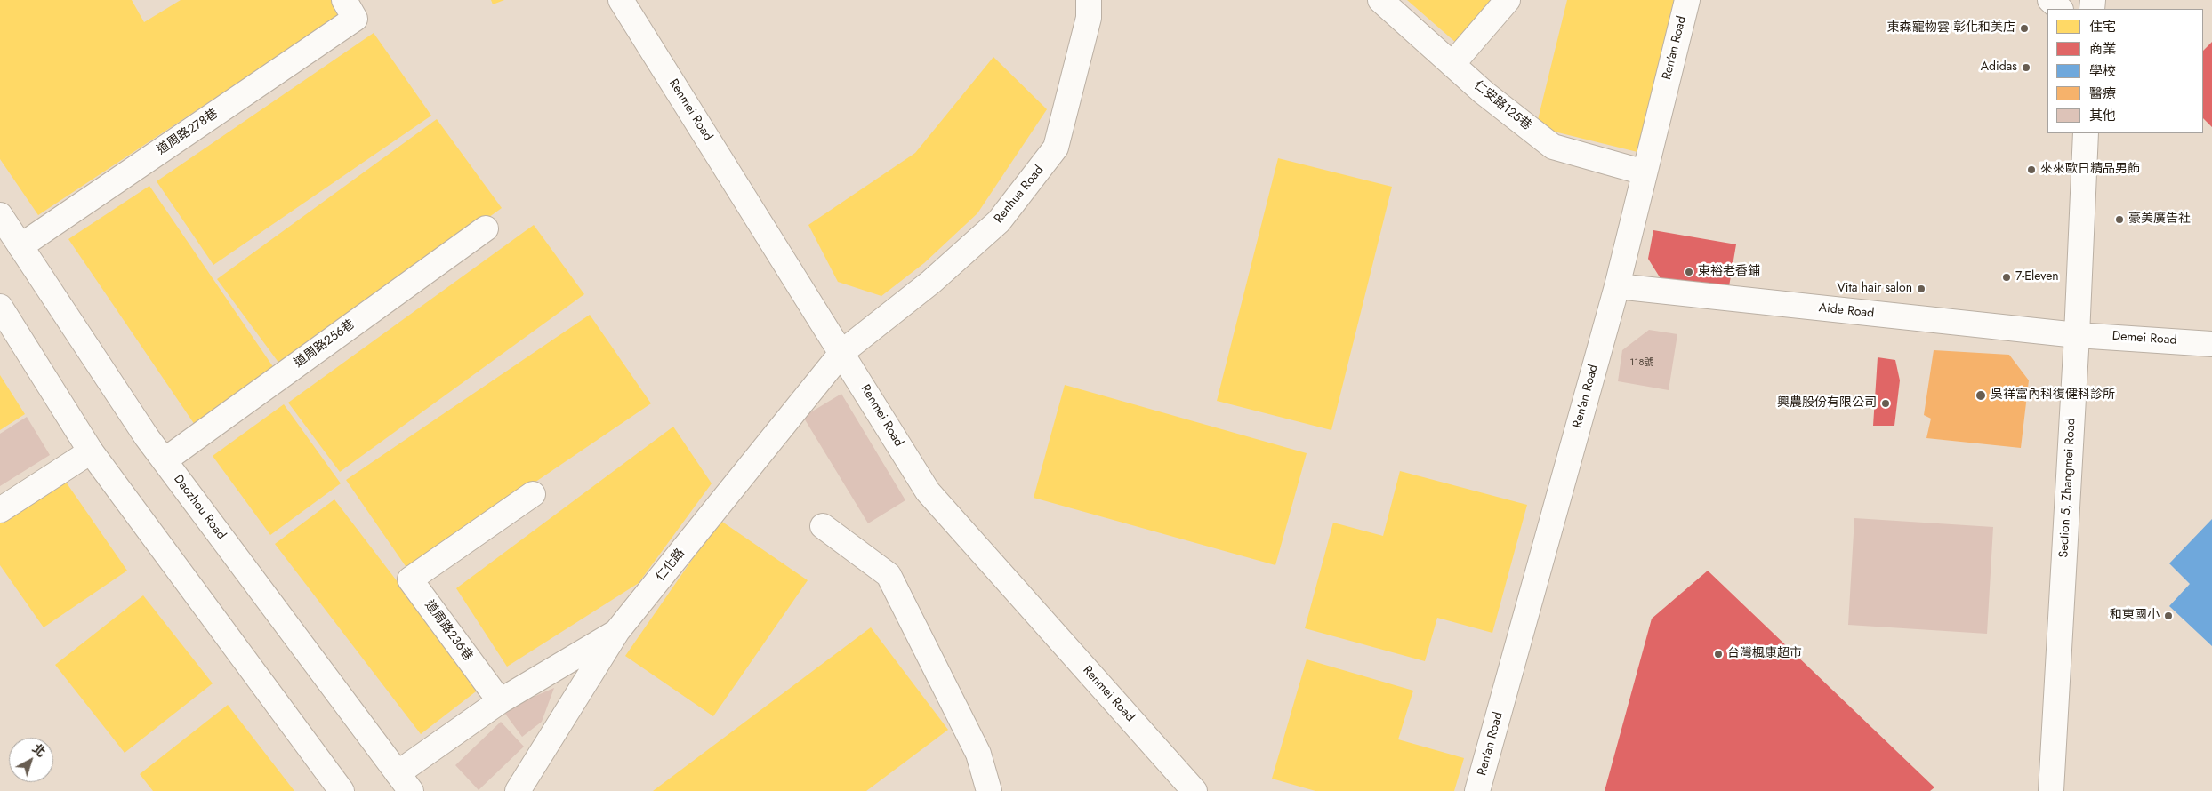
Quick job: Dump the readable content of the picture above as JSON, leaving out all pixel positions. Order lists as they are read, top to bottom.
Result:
{
  "streets": {
    "street": [
      "Ren'an Road",
      "仁安路125巷",
      "Renmei Road",
      "道周路278巷",
      "Renhua Road",
      "Aide Road",
      "Demei Road",
      "道周路256巷",
      "Section 5, Zhangmei Road",
      "Daozhou Road",
      "仁化路",
      "道周路236巷"
    ]
  },
  "crossings": [
    ["Ren'an Road", "仁安路125巷"],
    ["Ren'an Road", "Aide Road"],
    ["Renmei Road", "Renhua Road"],
    ["Renmei Road", "仁化路"],
    ["道周路278巷", "Daozhou Road"],
    ["Renhua Road", "仁化路"],
    ["Aide Road", "Demei Road"],
    ["Aide Road", "Section 5, Zhangmei Road"],
    ["Demei Road", "Section 5, Zhangmei Road"],
    ["道周路256巷", "Daozhou Road"]
  ],
  "places": [
    "東森寵物雲 彰化和美店",
    "Adidas",
    "來來歐日精品男飾",
    "豪美廣告社",
    "東裕老香鋪",
    "7-Eleven",
    "Vita hair salon",
    "吳祥富內科復健科診所",
    "興農股份有限公司",
    "和東國小",
    "台灣楓康超市"
  ],
  "house_numbers": ["118號"],
  "legend": [
    "住宅",
    "商業",
    "學校",
    "醫療",
    "其他"
  ],
  "north": "top right"
}
